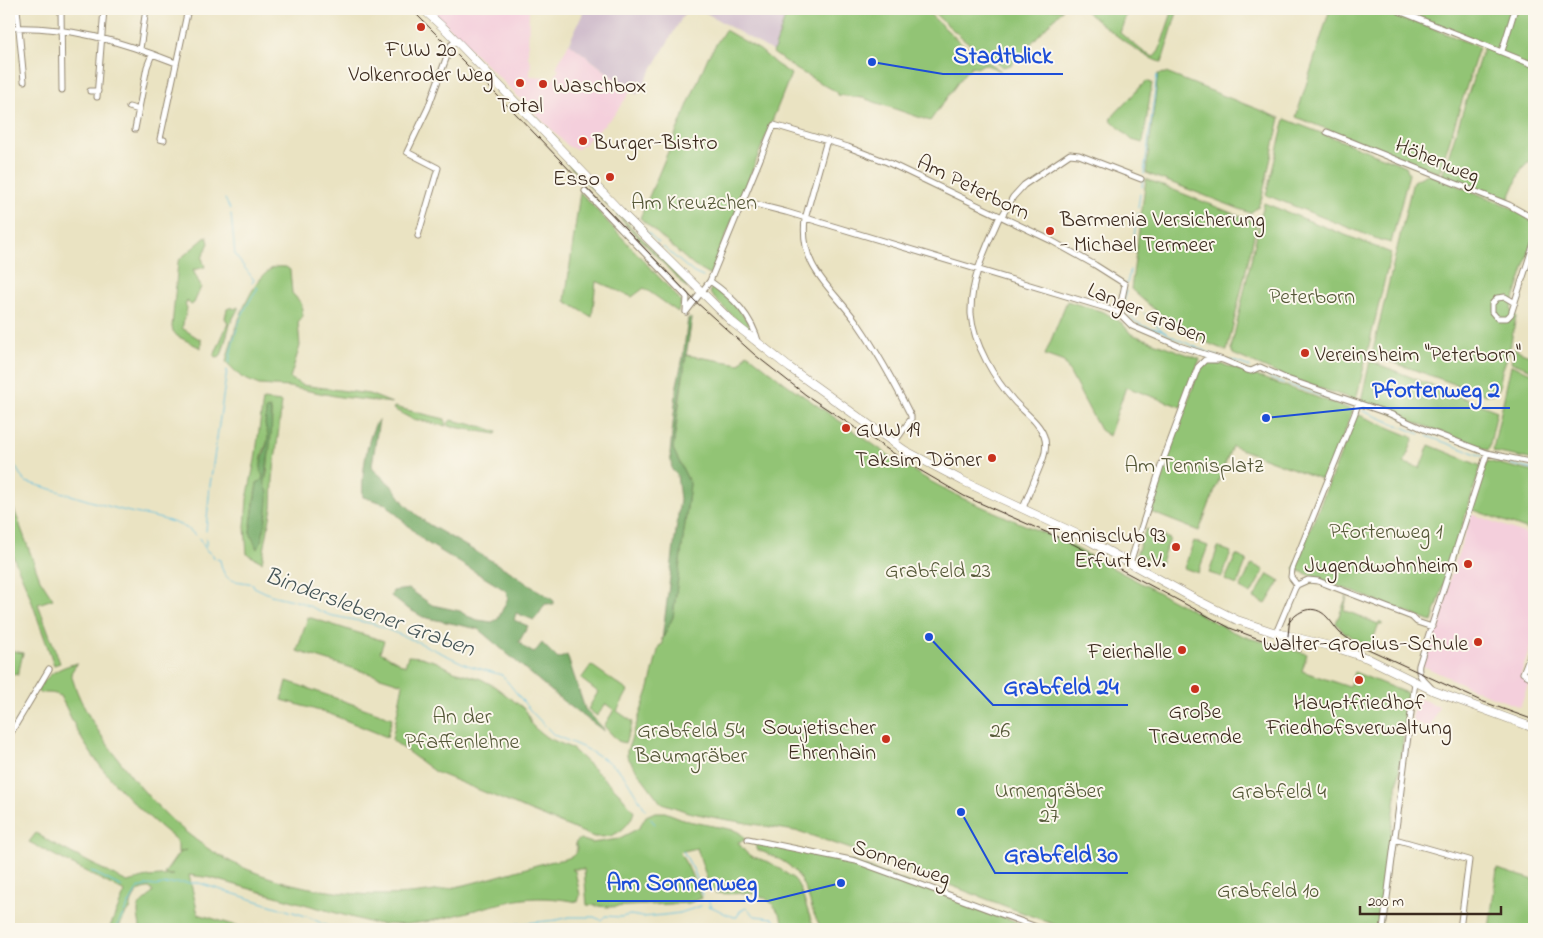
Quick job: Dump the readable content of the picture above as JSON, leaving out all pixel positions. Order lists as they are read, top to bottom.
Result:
{
  "streets": {
    "street": [
      "Höhenweg",
      "Am Peterborn",
      "Langer Graben",
      "Sonnenweg"
    ]
  },
  "crossings": [
    ["Am Peterborn", "Langer Graben"]
  ],
  "water": ["Binderslebener Graben"],
  "parks": [
    "Am Kreuzchen",
    "Peterborn",
    "Am Tennisplatz",
    "Pfortenweg 1",
    "Grabfeld 23",
    "An der Pfaffenlehne",
    "Grabfeld 54 Baumgräber",
    "26",
    "Urnengräber 27",
    "Grabfeld 4",
    "Grabfeld 10"
  ],
  "places": [
    "FUW 20 Volkenroder Weg",
    "Stadtblick",
    "Total",
    "Waschbox",
    "Burger-Bistro",
    "Esso",
    "Barmenia Versicherung - Michael Termeer",
    "Vereinsheim \"Peterborn\"",
    "Pfortenweg 2",
    "GUW 19",
    "Taksim Döner",
    "Tennisclub 93 Erfurt e.V.",
    "Jugendwohnheim",
    "Grabfeld 24",
    "Walter-Gropius-Schule",
    "Feierhalle",
    "Hauptfriedhof Friedhofsverwaltung",
    "Große Trauernde",
    "Sowjetischer Ehrenhain",
    "Grabfeld 30",
    "Am Sonnenweg"
  ],
  "scale_bar": "200 m"
}
